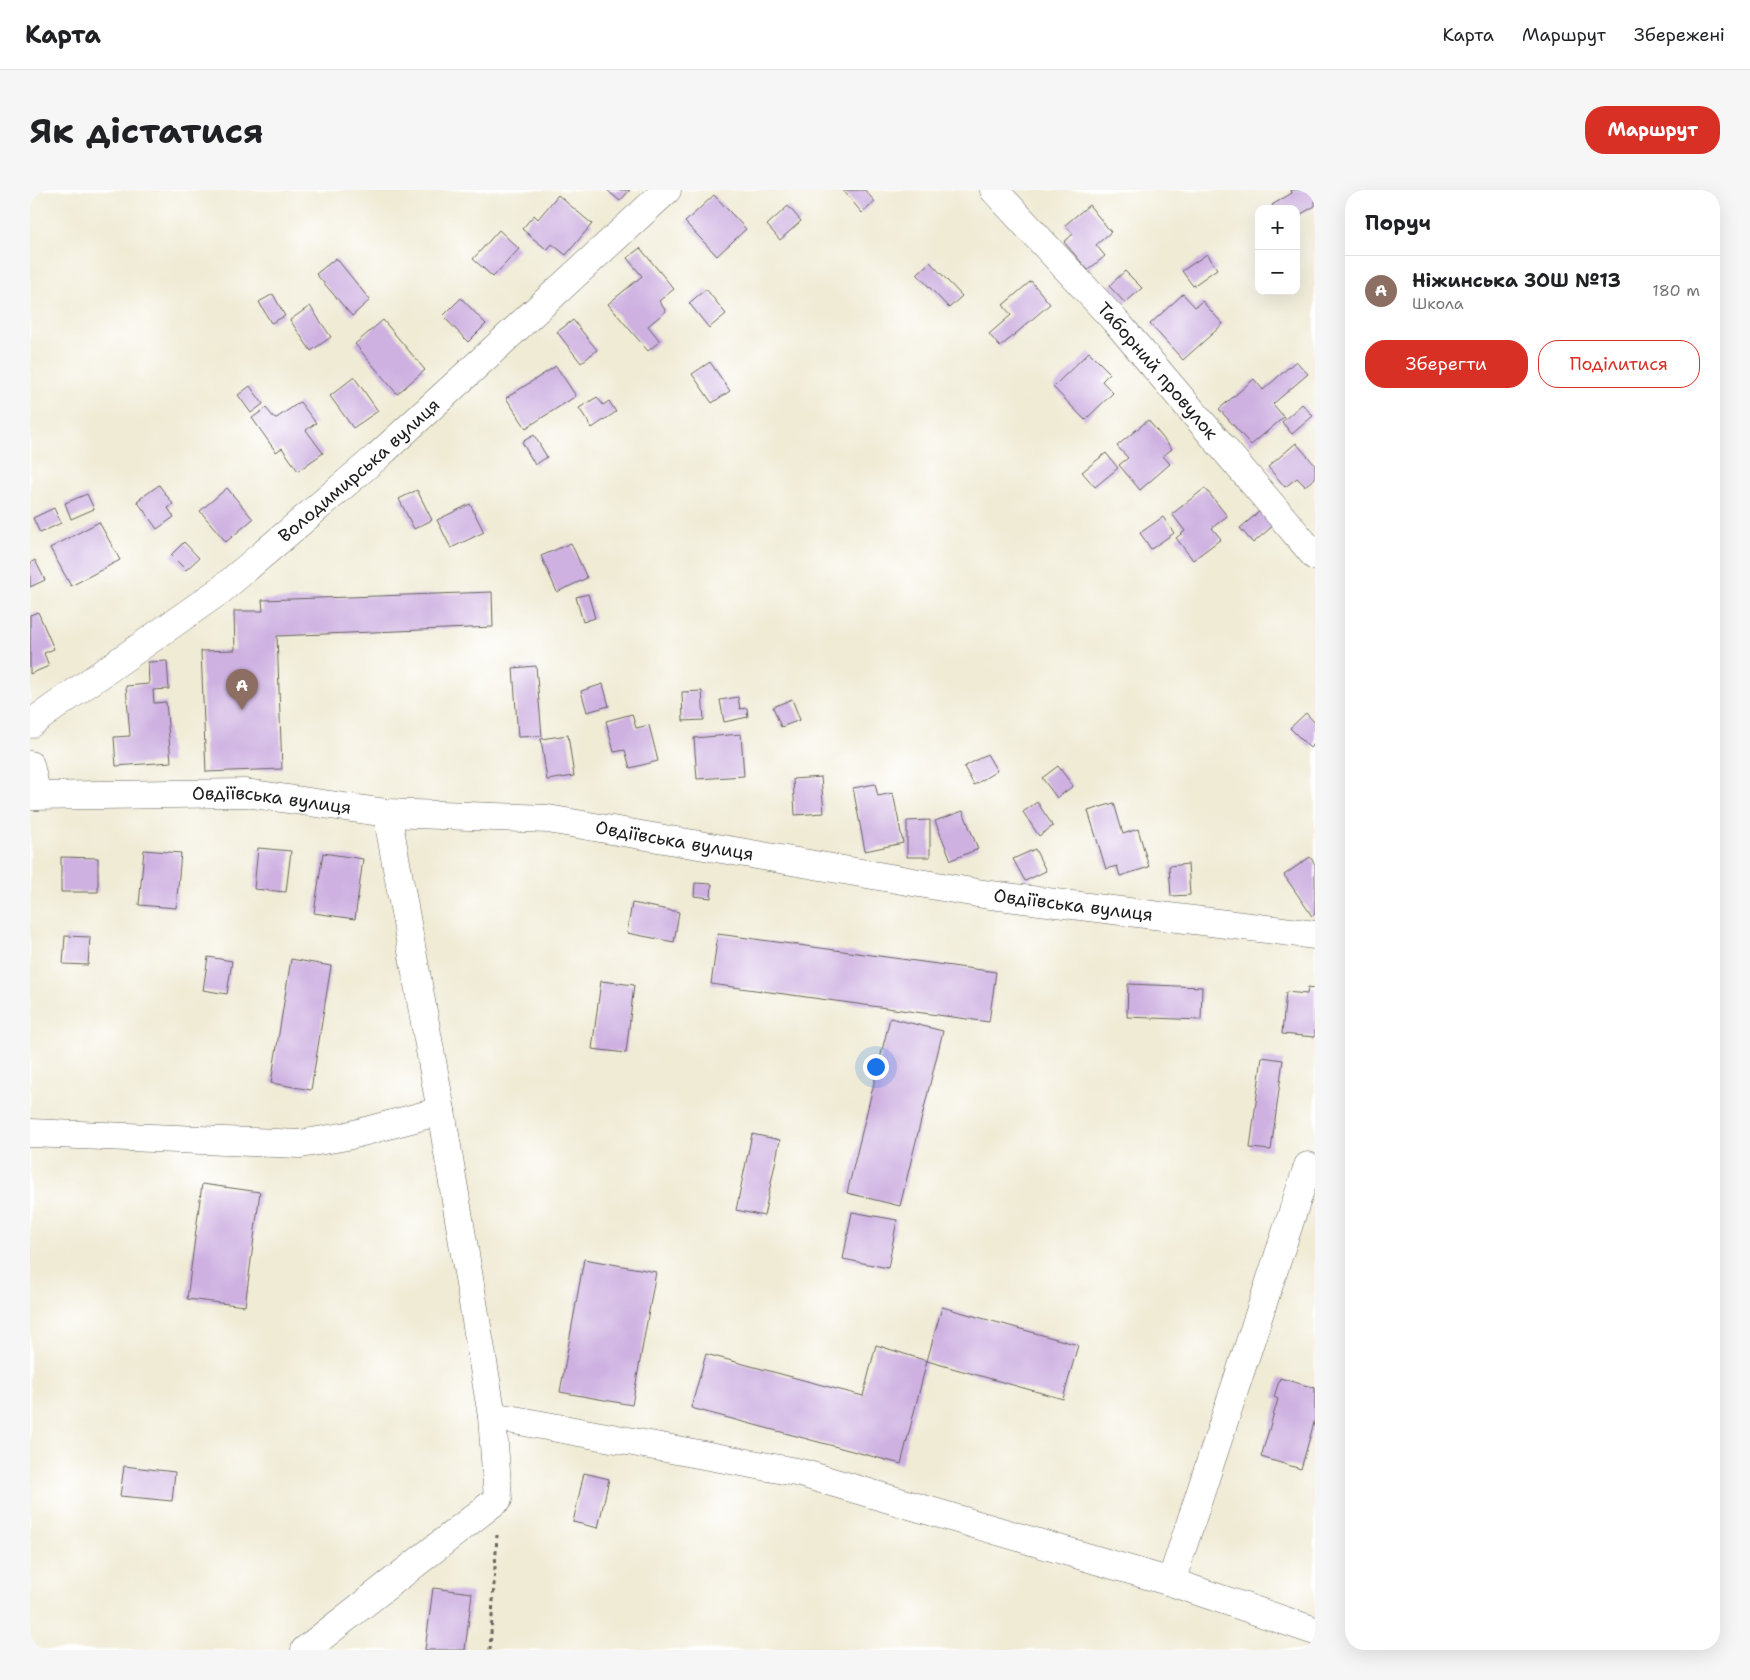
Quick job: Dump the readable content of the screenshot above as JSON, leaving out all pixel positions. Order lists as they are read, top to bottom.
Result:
{
  "streets": {
    "street": ["Таборний провулок", "Володимирська вулиця", "Овдіївська вулиця"]
  },
  "page": {
    "header": "Карта",
    "nav": ["Карта", "Маршрут", "Збережені"],
    "buttons": [
      "Маршрут",
      ["Зберегти", "Поділитися"]
    ],
    "title": "Як дістатися",
    "heading": "Поруч",
    "map_buttons": ["+", "−"],
    "list": [
      {
        "mark": "A",
        "name": "Ніжинська ЗОШ №13",
        "note": "Школа",
        "value": "180 m"
      }
    ],
    "pins": "A"
  }
}
